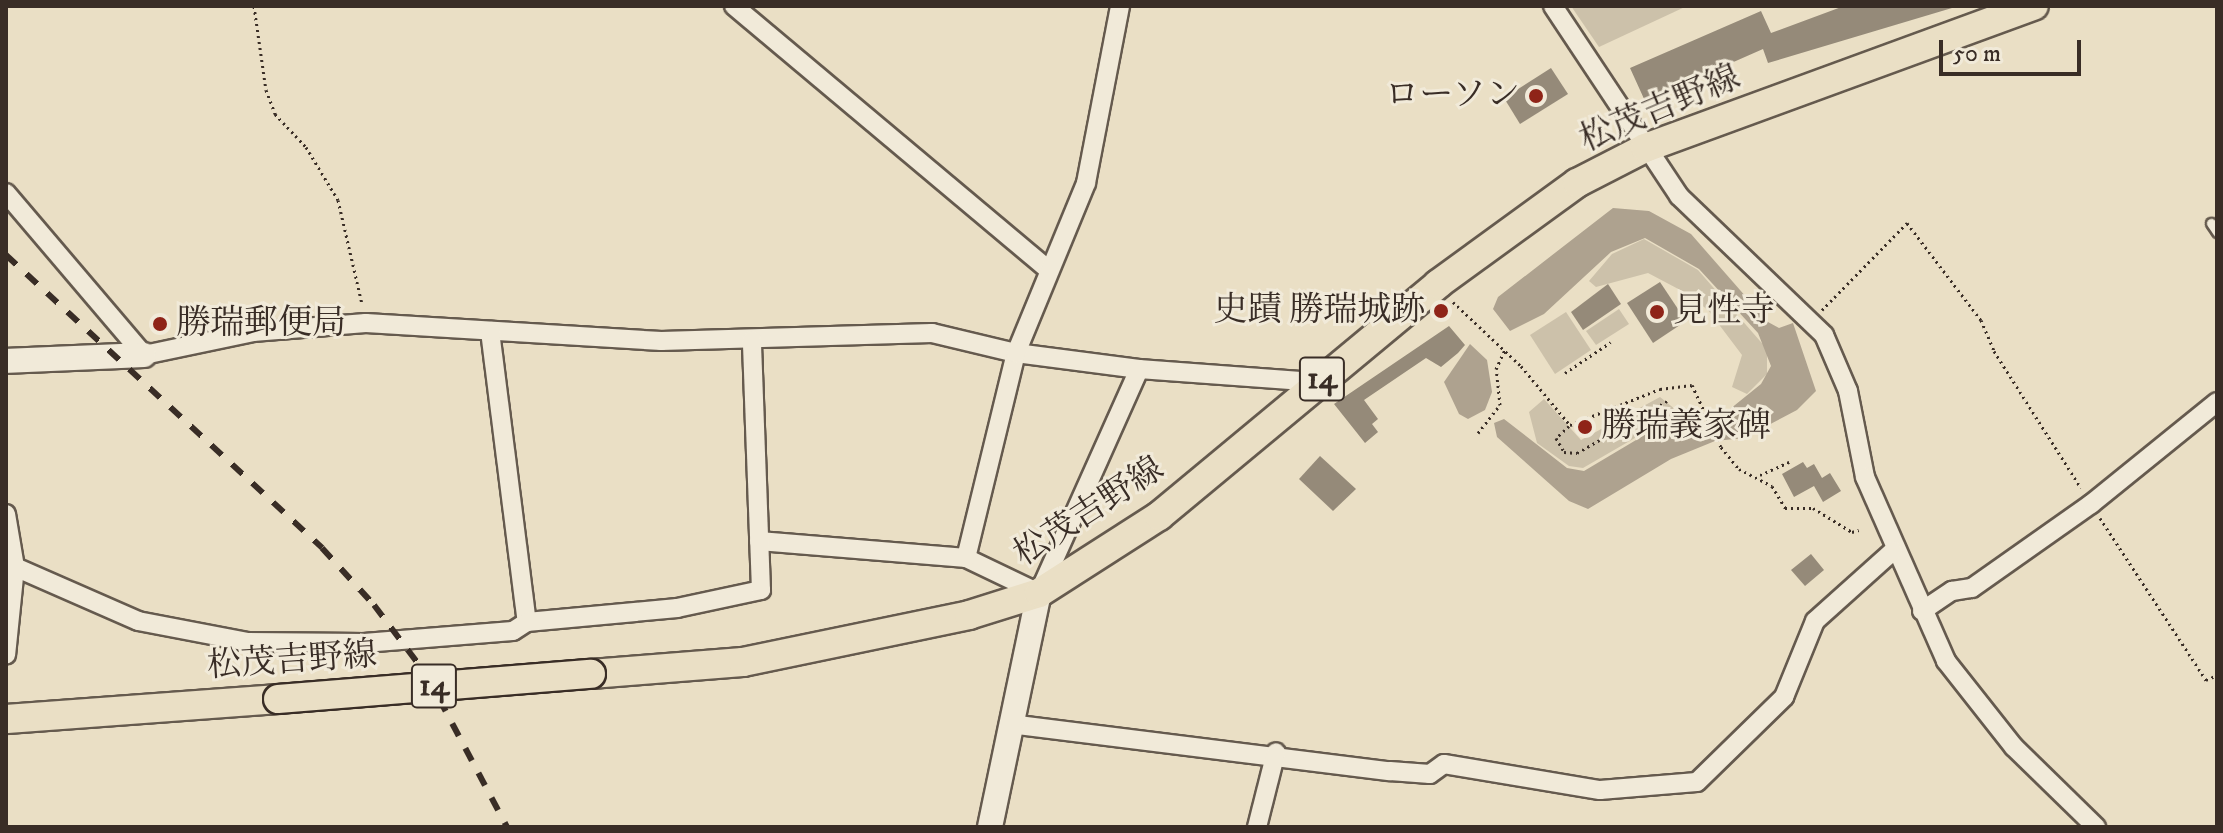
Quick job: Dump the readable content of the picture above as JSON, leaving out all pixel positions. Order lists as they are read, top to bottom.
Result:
{
  "streets": {
    "main road": ["松茂吉野線", "14"]
  },
  "places": [
    "ローソン",
    "史蹟 勝瑞城跡",
    "見性寺",
    "勝瑞郵便局",
    "勝瑞義家碑"
  ],
  "scale_bar": "50 m"
}
